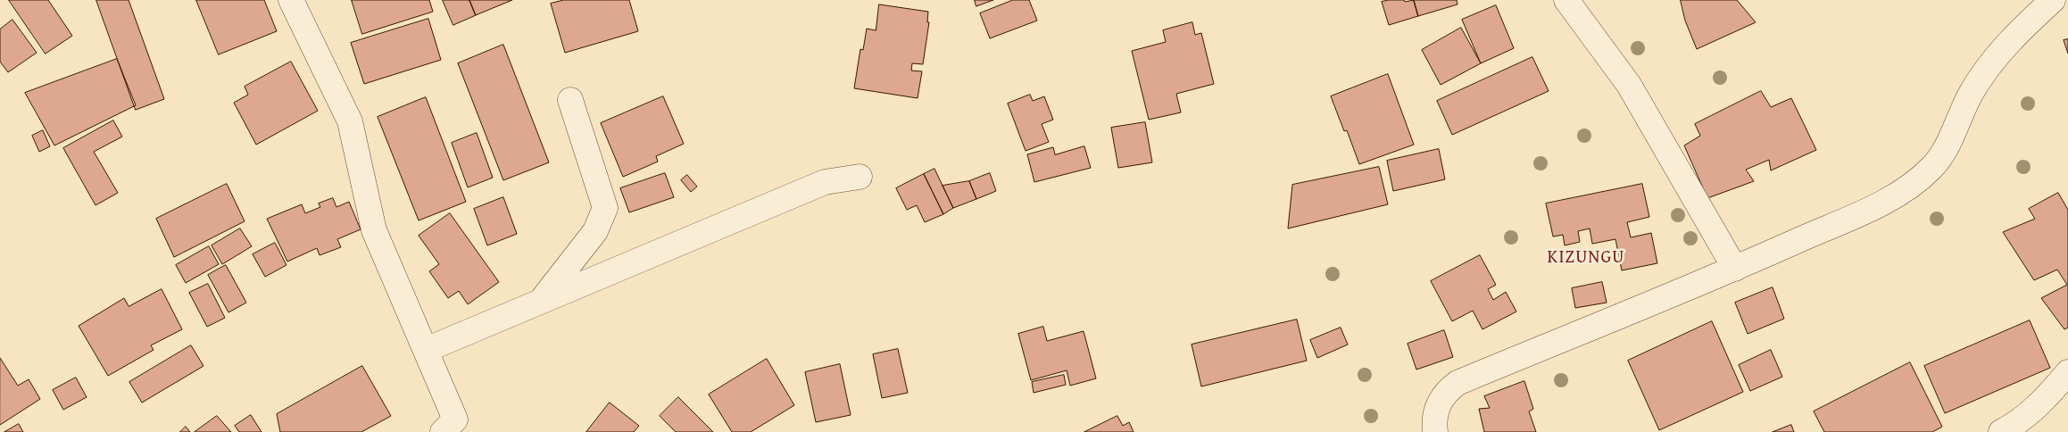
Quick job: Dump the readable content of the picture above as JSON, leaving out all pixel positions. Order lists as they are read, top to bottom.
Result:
{
  "districts": ["KIZUNGU"]
}
